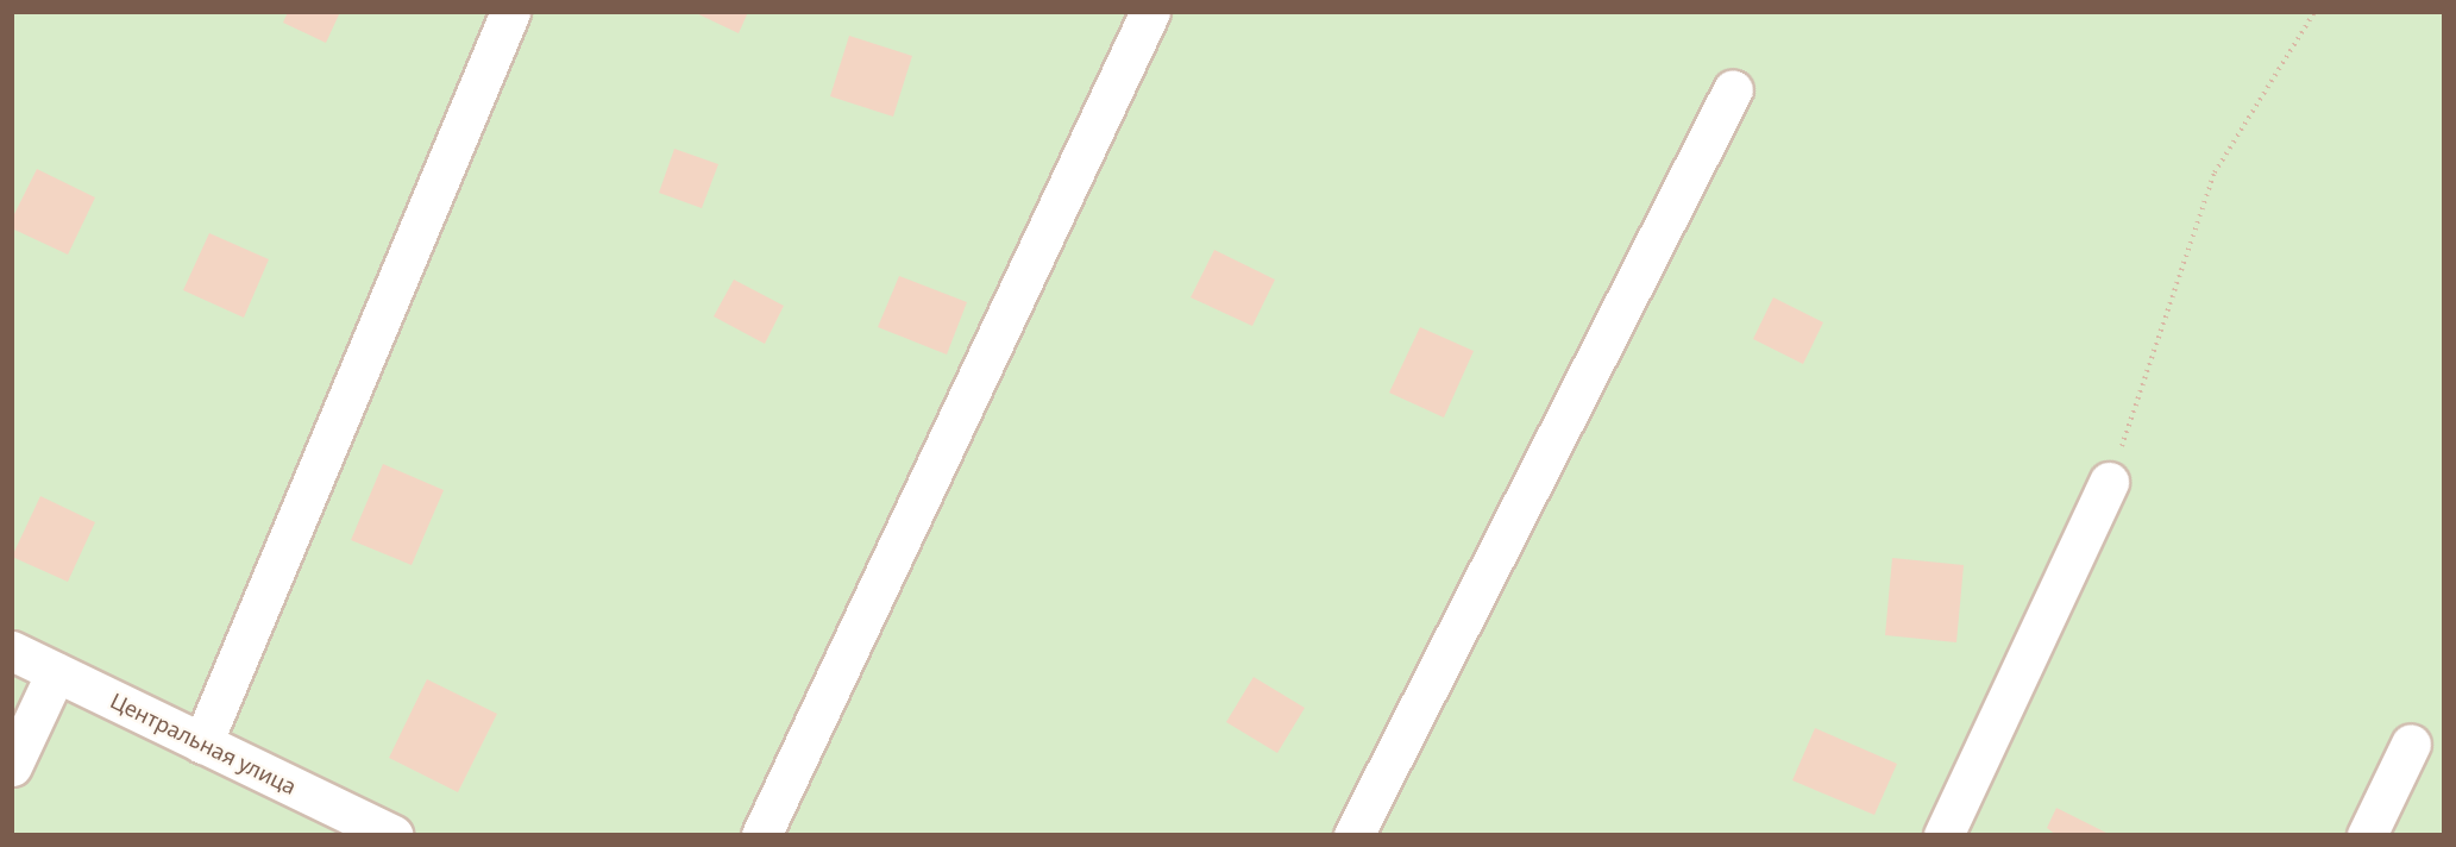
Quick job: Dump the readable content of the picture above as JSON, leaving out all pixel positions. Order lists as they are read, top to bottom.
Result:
{
  "streets": {
    "street": ["Центральная улица"]
  }
}
